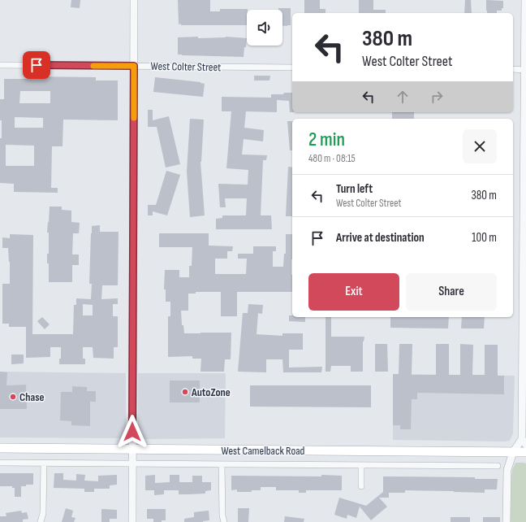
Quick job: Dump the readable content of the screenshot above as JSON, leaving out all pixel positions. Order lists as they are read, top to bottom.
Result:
{
  "streets": {
    "main road": ["West Camelback Road"],
    "street": ["West Colter Street"]
  },
  "places": ["AutoZone", "Chase"],
  "page": {
    "turn": ["380 m", "West Colter Street"],
    "heading": ["2 min", "480 m · 08:15"],
    "list": [
      {
        "name": "Turn left",
        "note": "West Colter Street",
        "value": "380 m"
      },
      {
        "name": "Arrive at destination",
        "value": "100 m"
      }
    ],
    "buttons": ["Exit", "Share"]
  }
}
